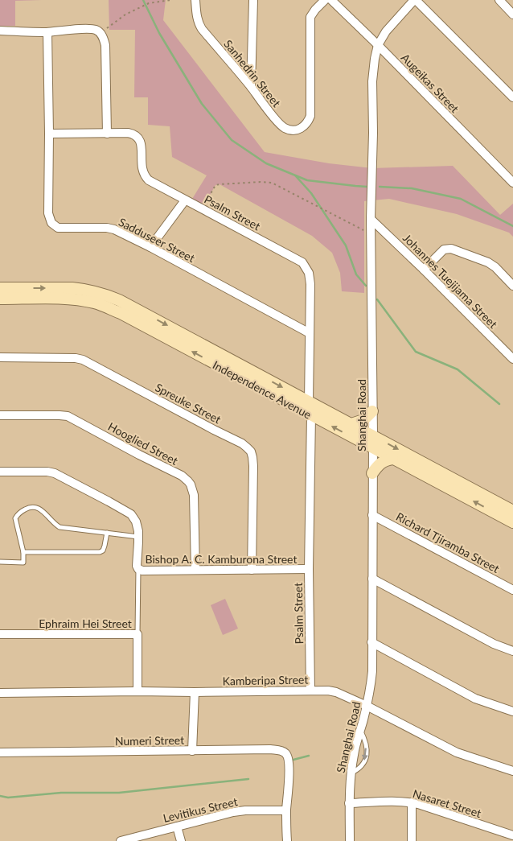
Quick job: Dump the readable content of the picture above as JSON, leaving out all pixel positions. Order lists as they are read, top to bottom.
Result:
{
  "streets": {
    "main road": ["Independence Avenue"],
    "street": [
      "Sanhedrin Street",
      "Augeikas Street",
      "Psalm Street",
      "Sadduseer Street",
      "Johannes Tuejijama Street",
      "Spreuke Street",
      "Shanghai Road",
      "Hooglied Street",
      "Richard Tjiramba Street",
      "Bishop A. C. Kamburona Street",
      "Ephraim Hei Street",
      "Kamberipa Street",
      "Numeri Street",
      "Nasaret Street",
      "Levitikus Street"
    ]
  },
  "crossings": [
    ["Augeikas Street", "Shanghai Road"],
    ["Psalm Street", "Sadduseer Street"],
    ["Psalm Street", "Independence Avenue"],
    ["Psalm Street", "Bishop A. C. Kamburona Street"],
    ["Psalm Street", "Kamberipa Street"],
    ["Johannes Tuejijama Street", "Shanghai Road"],
    ["Independence Avenue", "Shanghai Road"],
    ["Spreuke Street", "Bishop A. C. Kamburona Street"],
    ["Shanghai Road", "Richard Tjiramba Street"],
    ["Shanghai Road", "Kamberipa Street"],
    ["Shanghai Road", "Nasaret Street"],
    ["Hooglied Street", "Bishop A. C. Kamburona Street"],
    ["Ephraim Hei Street", "Kamberipa Street"],
    ["Numeri Street", "Levitikus Street"]
  ]
}
